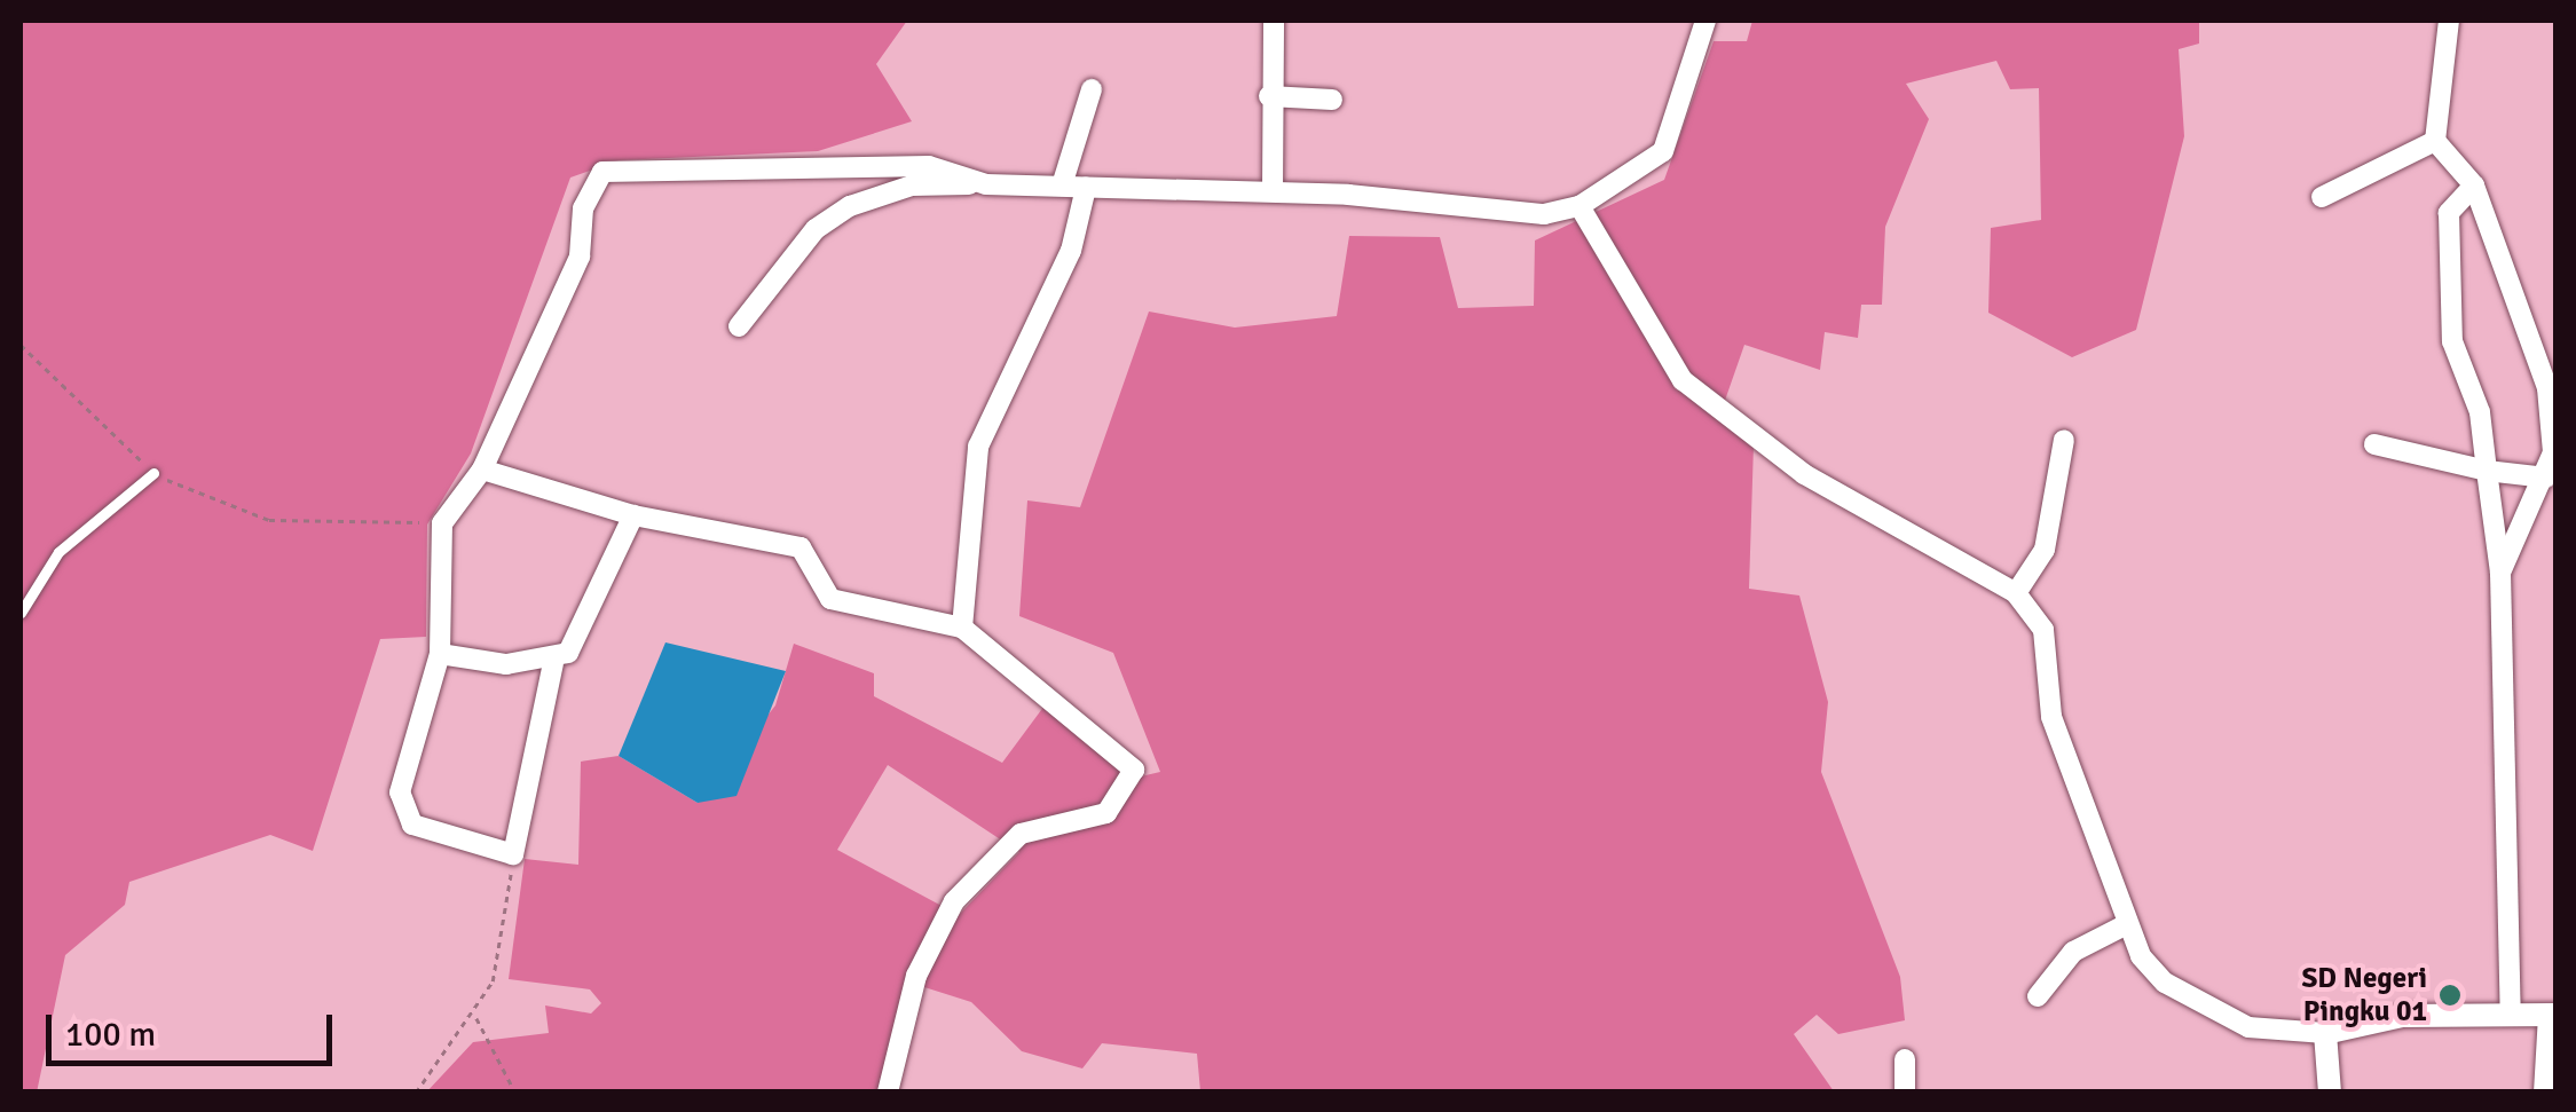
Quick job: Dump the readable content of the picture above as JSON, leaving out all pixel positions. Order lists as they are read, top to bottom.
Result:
{
  "places": ["SD Negeri Pingku 01"],
  "scale_bar": "100 m"
}
